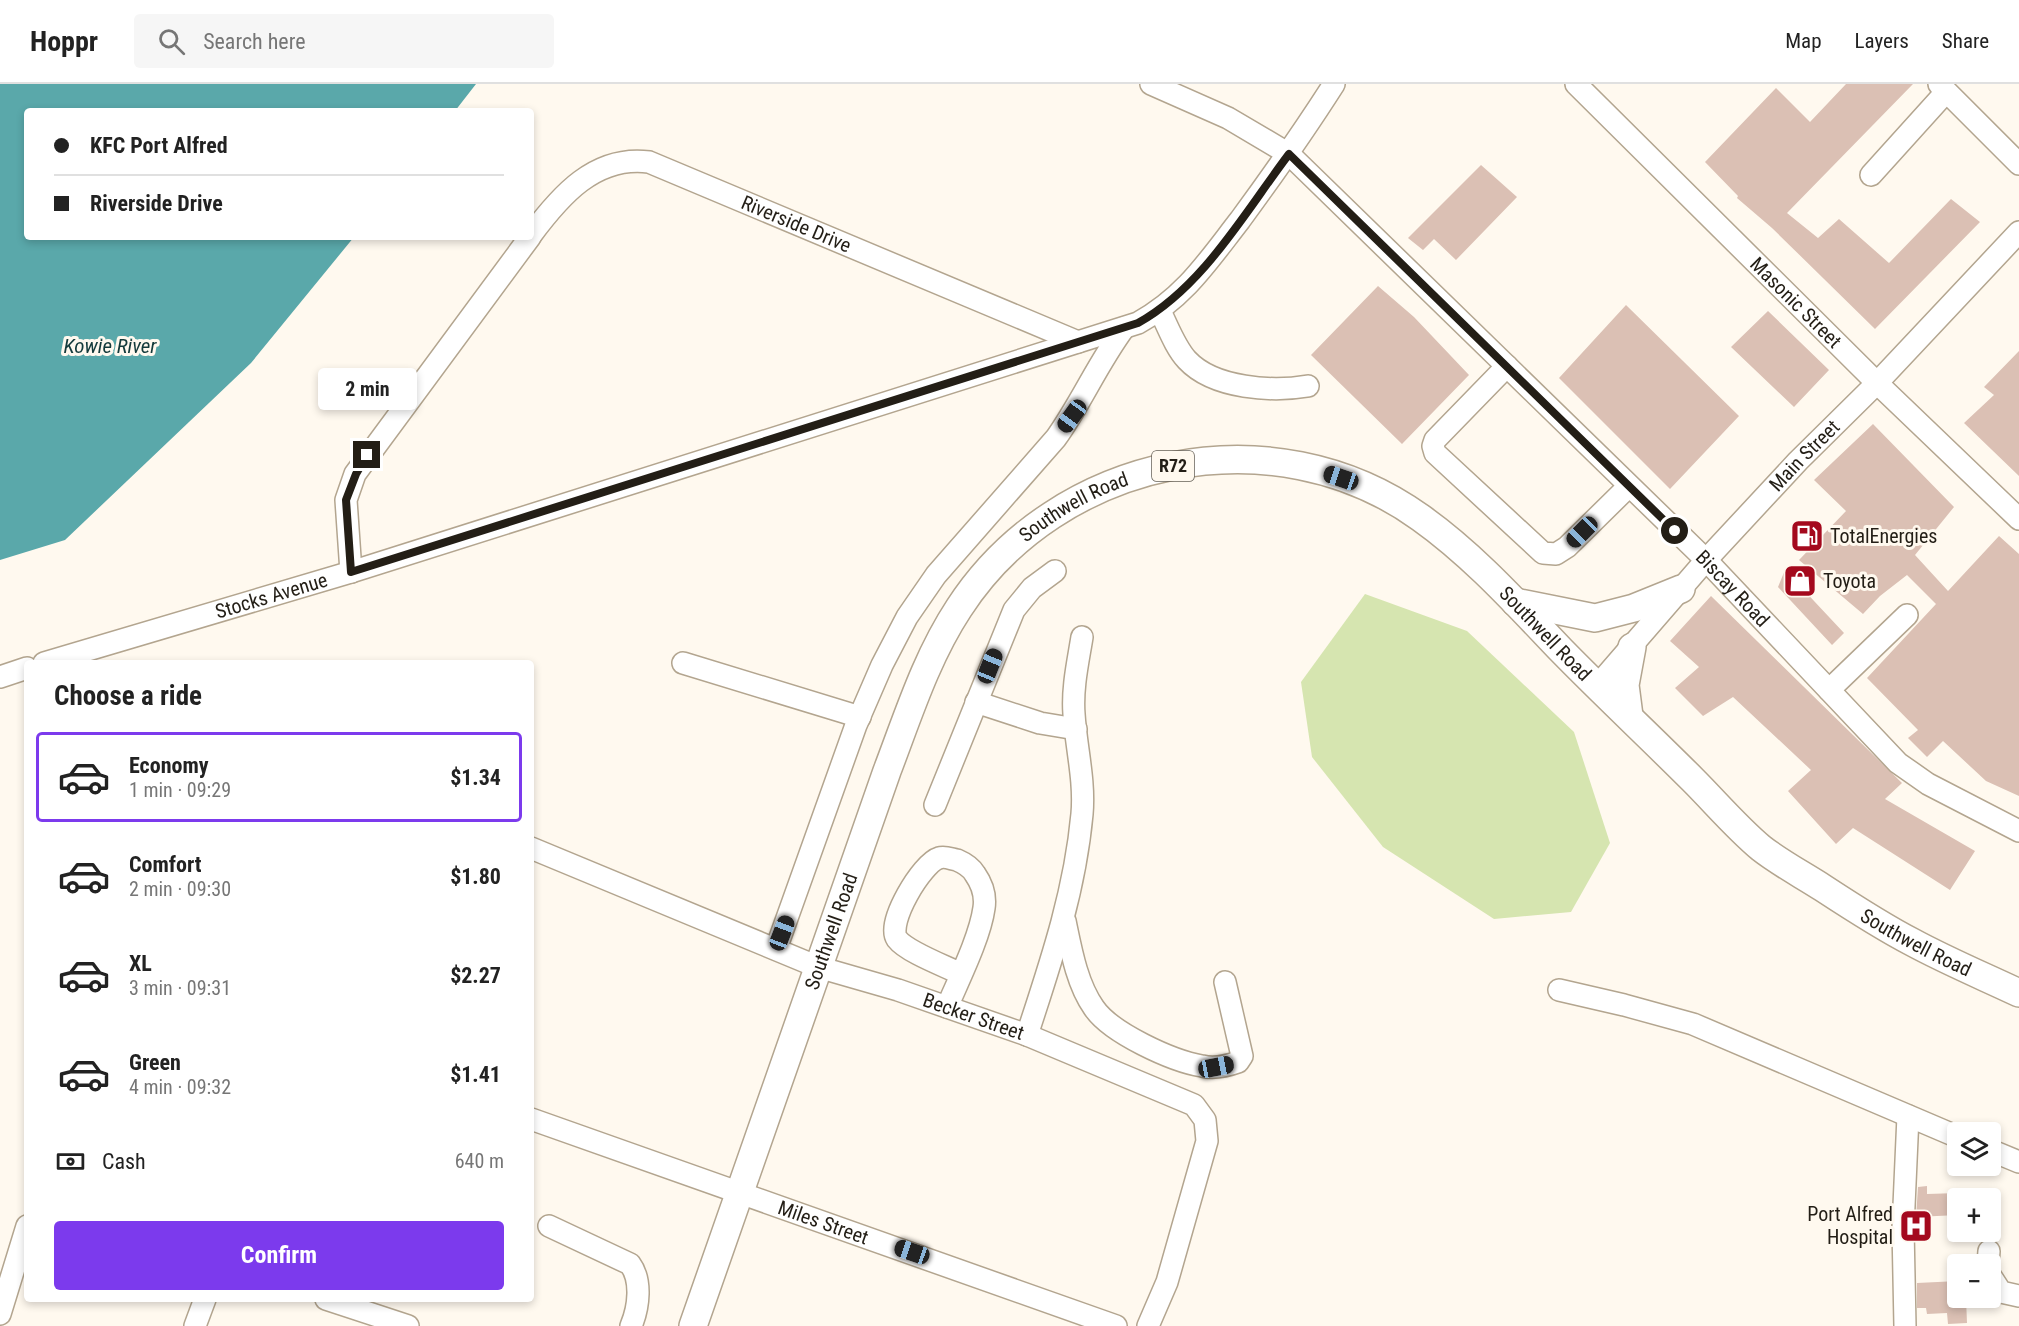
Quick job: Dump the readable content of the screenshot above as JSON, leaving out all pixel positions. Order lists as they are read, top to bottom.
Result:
{
  "streets": {
    "main road": ["R72", "Southwell Road"],
    "street": [
      "Riverside Drive",
      "Masonic Street",
      "Main Street",
      "Biscay Road",
      "Stocks Avenue",
      "Becker Street",
      "Miles Street"
    ]
  },
  "crossings": [
    ["Riverside Drive", "Stocks Avenue"],
    ["Masonic Street", "Main Street"],
    ["Main Street", "Southwell Road"],
    ["Main Street", "Biscay Road"],
    ["Southwell Road", "Becker Street"],
    ["Southwell Road", "Miles Street"],
    ["Biscay Road", "Stocks Avenue"]
  ],
  "water": ["Kowie River"],
  "places": {
    "fuel station": ["TotalEnergies"],
    "shop": ["Toyota"],
    "hospital": ["Port Alfred Hospital"]
  },
  "page": {
    "header": "Hoppr",
    "search": "Search here",
    "nav": ["Map", "Layers", "Share"],
    "banner": ["KFC Port Alfred", "Riverside Drive"],
    "bubble": "2 min",
    "heading": "Choose a ride",
    "list": [
      {
        "name": "Economy",
        "note": "1 min · 09:29",
        "value": "$1.34"
      },
      {
        "name": "Comfort",
        "note": "2 min · 09:30",
        "value": "$1.80"
      },
      {
        "name": "XL",
        "note": "3 min · 09:31",
        "value": "$2.27"
      },
      {
        "name": "Green",
        "note": "4 min · 09:32",
        "value": "$1.41"
      }
    ],
    "map_buttons": ["+", "−"],
    "pay": ["Cash", "640 m"],
    "buttons": "Confirm"
  }
}
